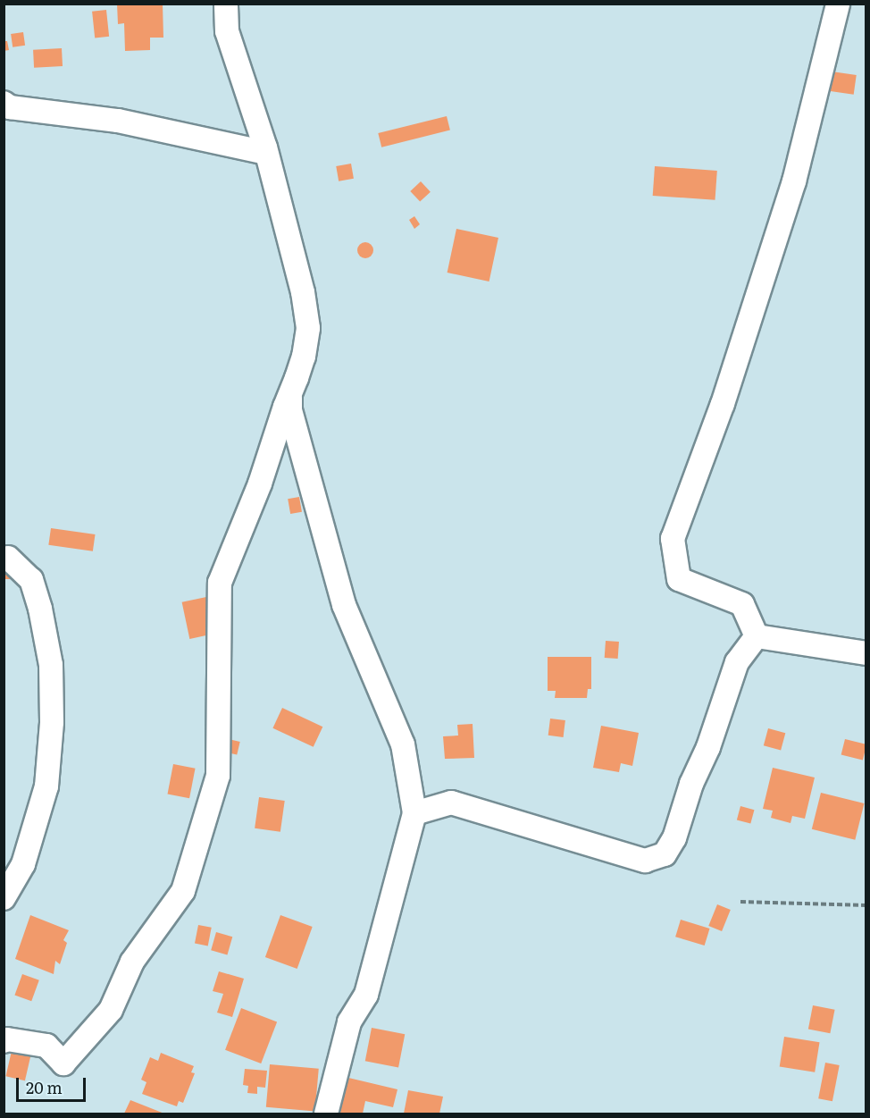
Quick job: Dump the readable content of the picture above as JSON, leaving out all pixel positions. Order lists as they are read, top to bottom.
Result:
{
  "scale_bar": "20 m"
}
